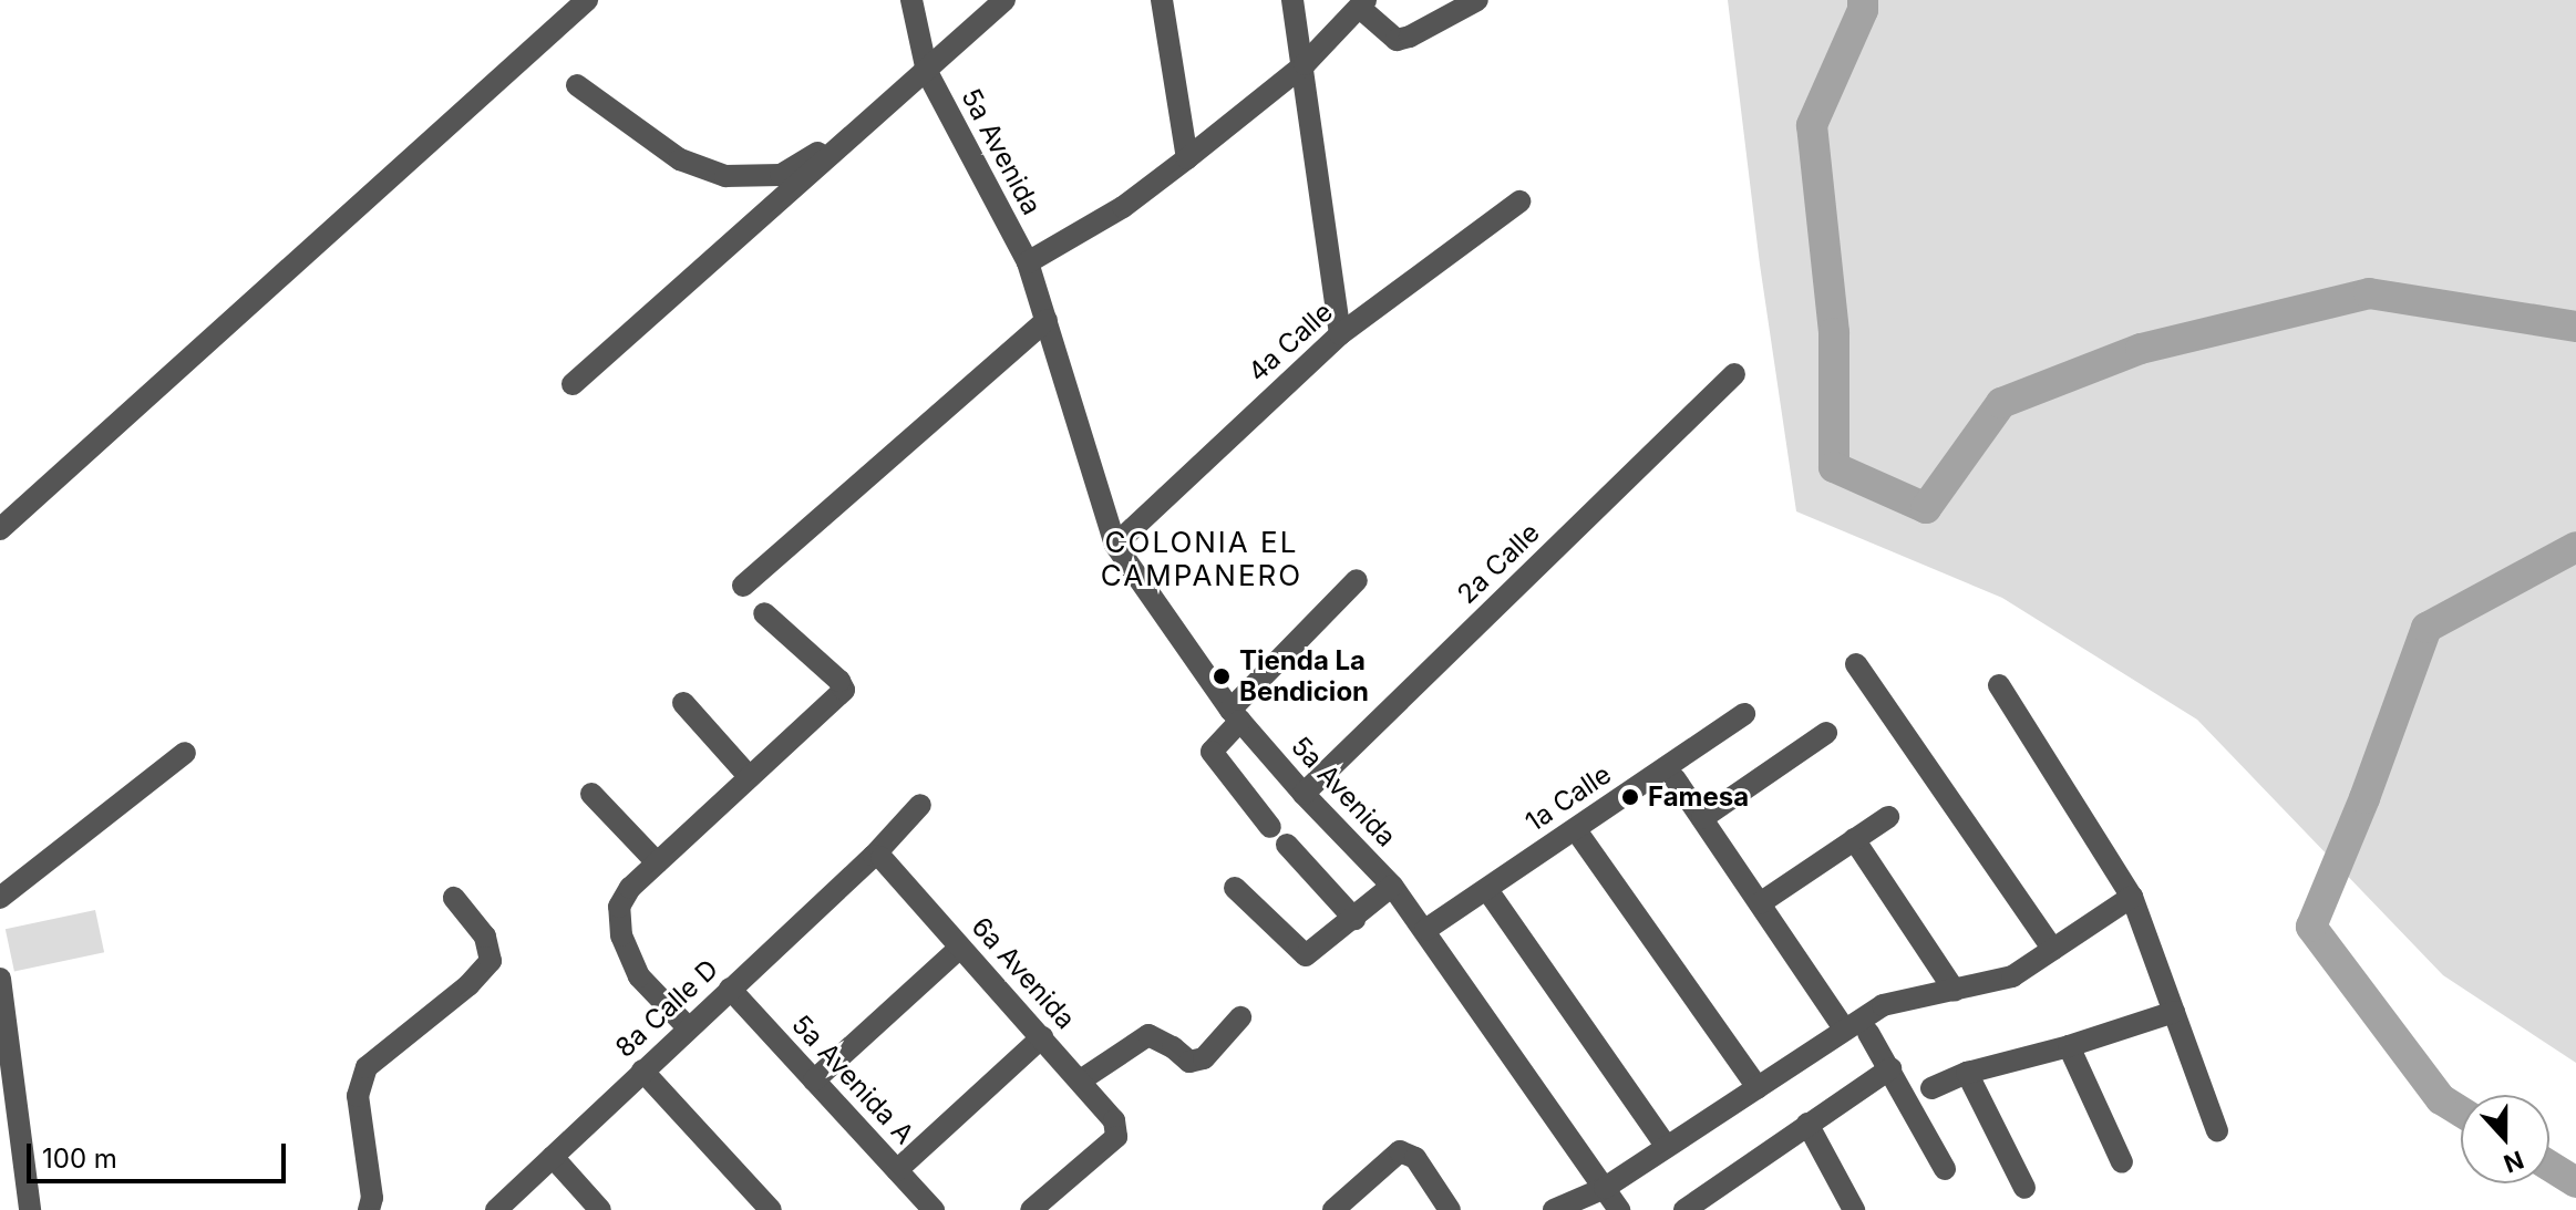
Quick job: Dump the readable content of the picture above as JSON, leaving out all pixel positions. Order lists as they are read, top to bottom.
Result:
{
  "streets": {
    "street": [
      "5a Avenida",
      "4a Calle",
      "2a Calle",
      "1a Calle",
      "6a Avenida",
      "8a Calle D",
      "5a Avenida A"
    ]
  },
  "crossings": [
    ["5a Avenida", "4a Calle"],
    ["5a Avenida", "2a Calle"],
    ["5a Avenida", "1a Calle"],
    ["6a Avenida", "8a Calle D"],
    ["8a Calle D", "5a Avenida A"]
  ],
  "districts": ["COLONIA EL CAMPANERO"],
  "places": ["Tienda La Bendicion", "Famesa"],
  "scale_bar": "100 m",
  "north": "bottom"
}
